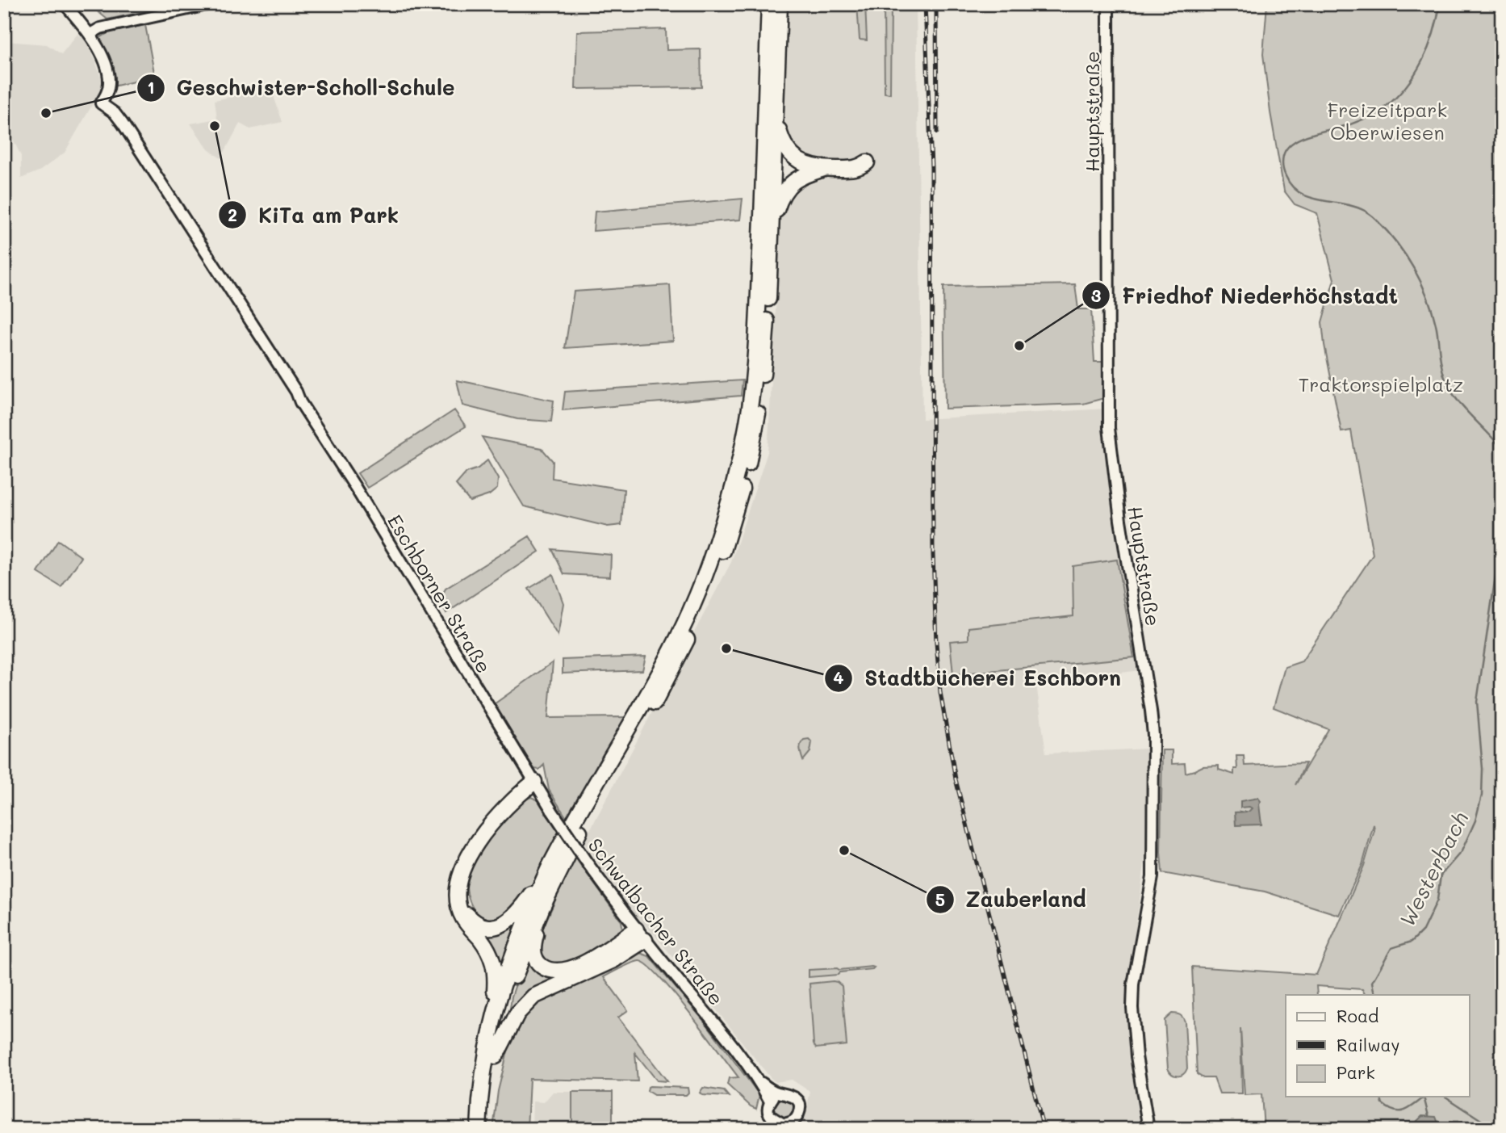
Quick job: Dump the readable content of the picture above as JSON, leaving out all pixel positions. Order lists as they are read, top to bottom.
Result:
{
  "streets": {
    "street": ["Hauptstraße", "Eschborner Straße", "Schwalbacher Straße"]
  },
  "crossings": [
    ["Eschborner Straße", "Schwalbacher Straße"]
  ],
  "water": ["Westerbach"],
  "parks": ["Freizeitpark Oberwiesen", "Traktorspielplatz"],
  "places": [
    "Geschwister-Scholl-Schule",
    "KiTa am Park",
    "Friedhof Niederhöchstadt",
    "Stadtbücherei Eschborn",
    "Zauberland"
  ],
  "legend": ["Road", "Railway", "Park"]
}
